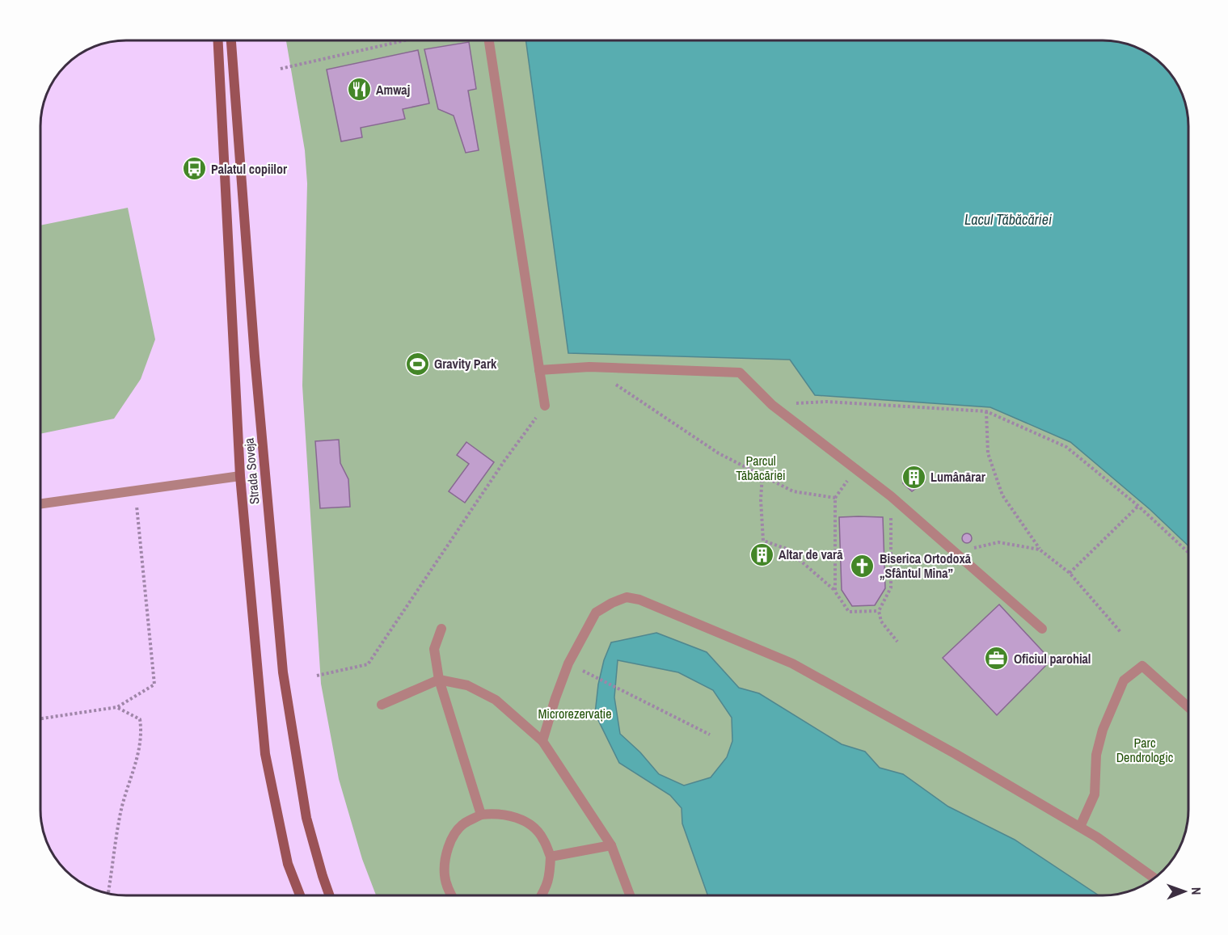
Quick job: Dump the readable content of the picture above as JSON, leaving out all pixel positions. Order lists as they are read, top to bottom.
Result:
{
  "streets": {
    "main road": ["Strada Soveja"]
  },
  "water": ["Lacul Tăbăcăriei"],
  "parks": ["Parcul Tăbăcăriei", "Microrezervație", "Parc Dendrologic"],
  "places": {
    "restaurant": ["Amwaj"],
    "bus stop": ["Palatul copiilor"],
    "sports": ["Gravity Park"],
    "building": ["Lumânărar", "Altar de vară"],
    "church": ["Biserica Ortodoxă „Sfântul Mina”"],
    "office": ["Oficiul parohial"]
  },
  "north": "right"
}
